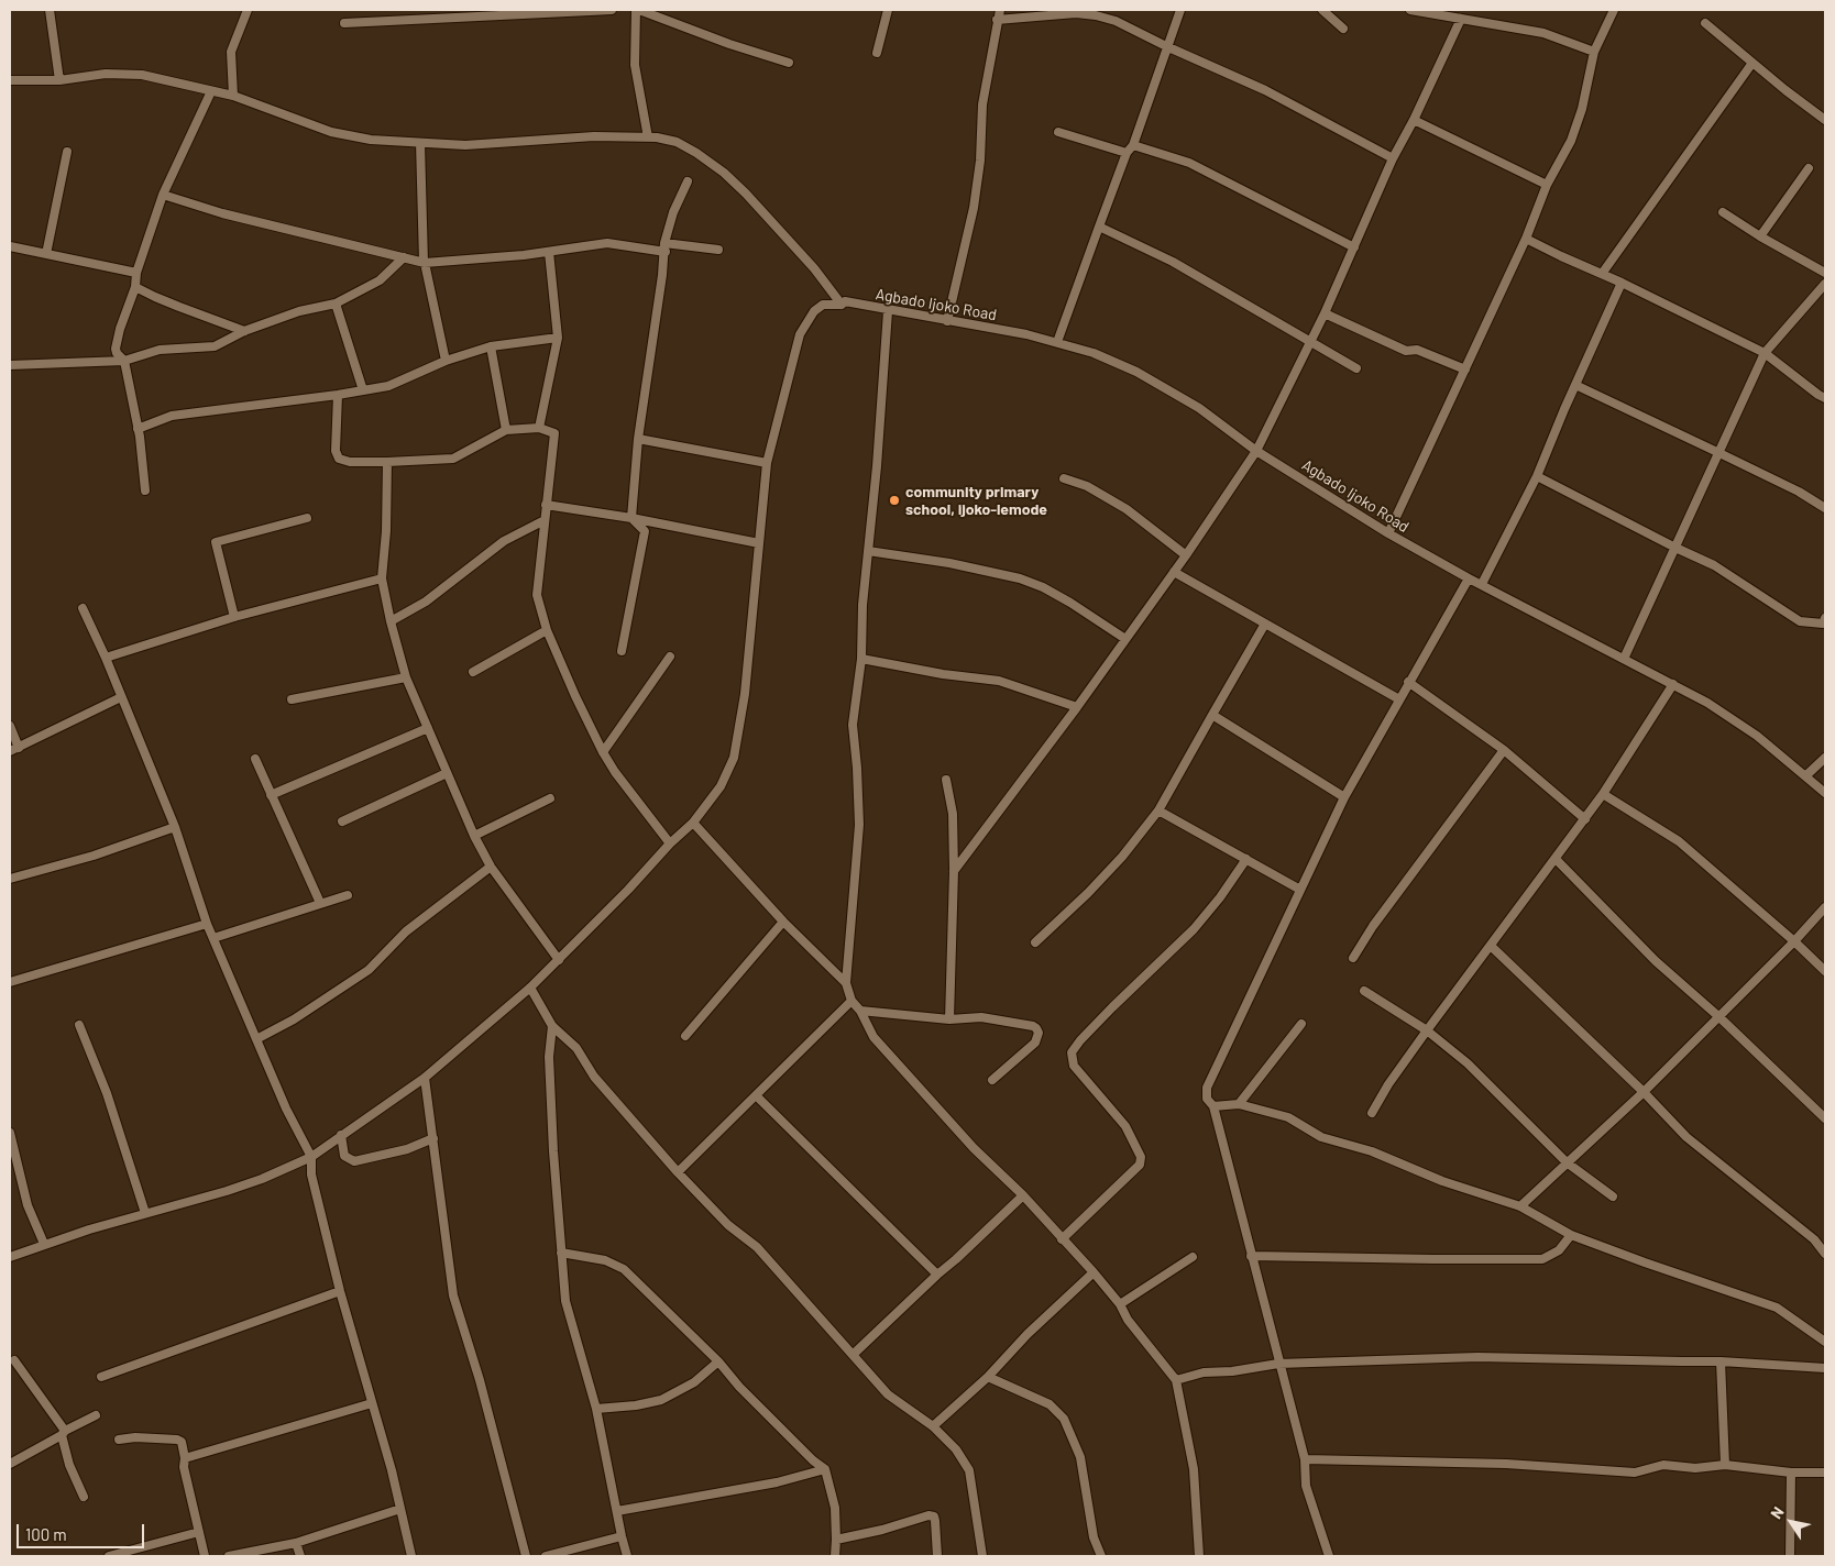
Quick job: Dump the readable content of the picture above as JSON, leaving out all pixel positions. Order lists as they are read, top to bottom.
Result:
{
  "streets": {
    "street": ["Agbado Ijoko Road"]
  },
  "places": ["community primary school, ijoko-lemode"],
  "scale_bar": "100 m",
  "north": "top left"
}
